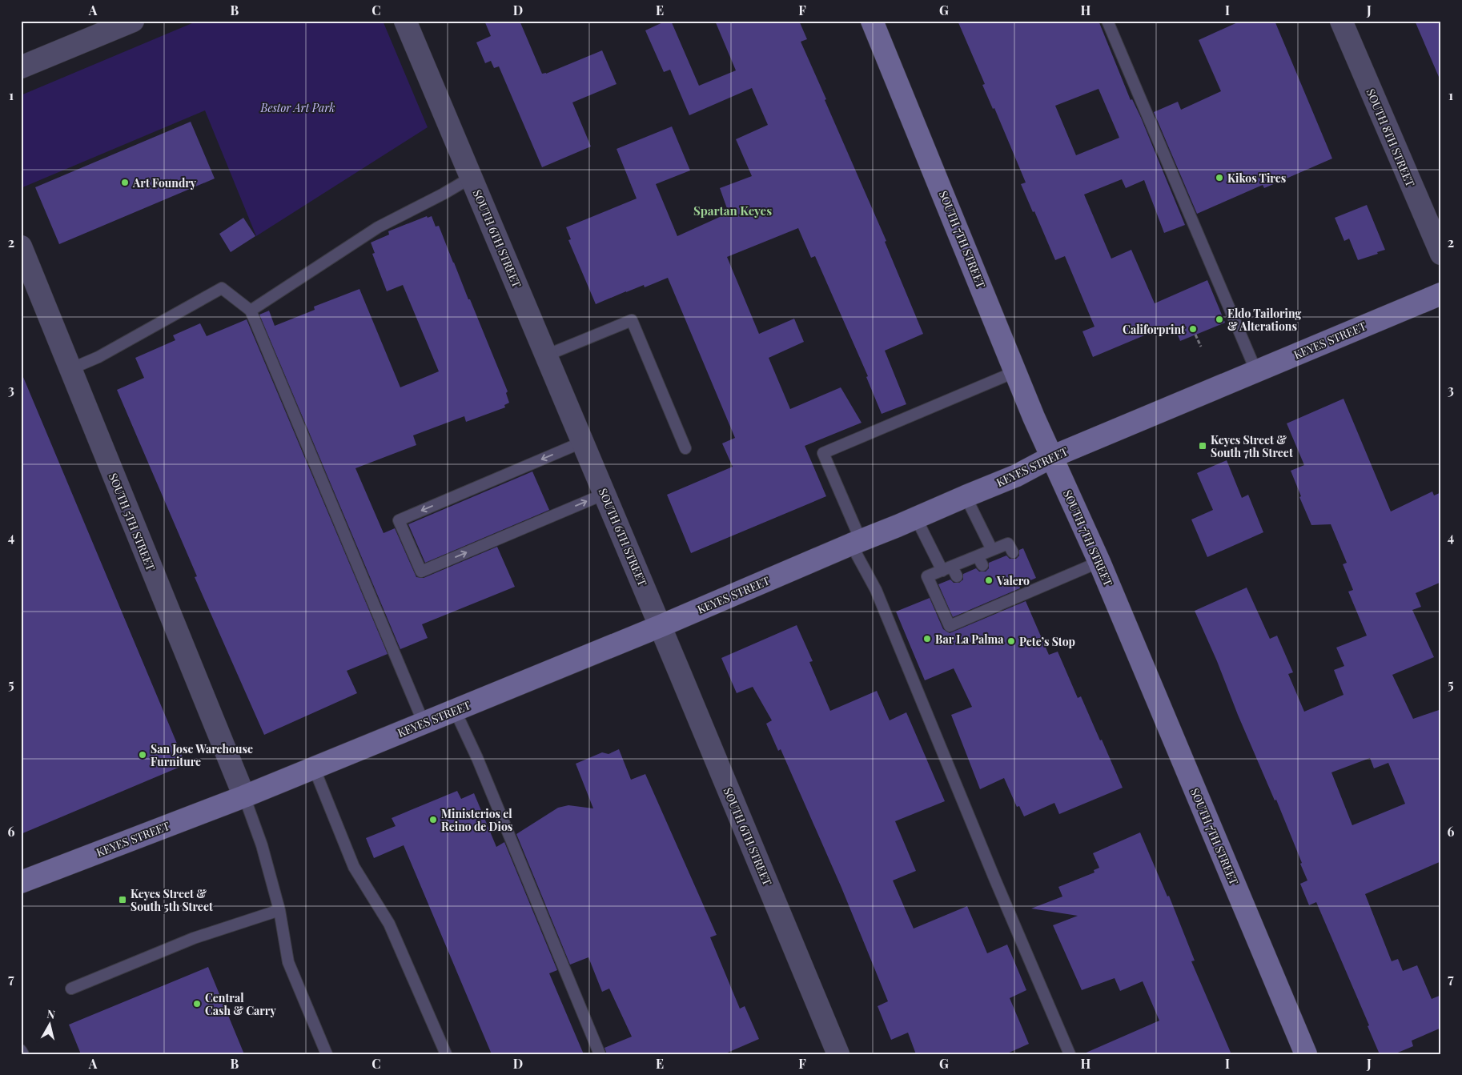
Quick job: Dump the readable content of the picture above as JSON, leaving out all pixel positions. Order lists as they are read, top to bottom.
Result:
{
  "streets": {
    "main road": ["SOUTH 7TH STREET", "KEYES STREET"],
    "street": ["SOUTH 8TH STREET", "SOUTH 6TH STREET", "SOUTH 5TH STREET"]
  },
  "crossings": [
    ["SOUTH 6TH STREET", "KEYES STREET"],
    ["SOUTH 7TH STREET", "KEYES STREET"],
    ["KEYES STREET", "SOUTH 5TH STREET"]
  ],
  "districts": ["Spartan Keyes"],
  "parks": ["Bestor Art Park"],
  "places": {
    "other": [
      "Kikos Tires",
      "Art Foundry",
      "Eldo Tailoring & Alterations",
      "Califorprint",
      "Valero",
      "Bar La Palma",
      "Pete’s Stop",
      "San Jose Warehouse Furniture",
      "Ministerios el Reino de Dios",
      "Central Cash & Carry"
    ],
    "transit": ["Keyes Street & South 7th Street", "Keyes Street & South 5th Street"]
  },
  "north": "top",
  "grid": {
    "columns": [
      "A",
      "B",
      "C",
      "D",
      "E",
      "F",
      "G",
      "H",
      "I",
      "J"
    ],
    "rows": [
      "1",
      "2",
      "3",
      "4",
      "5",
      "6",
      "7"
    ]
  }
}
